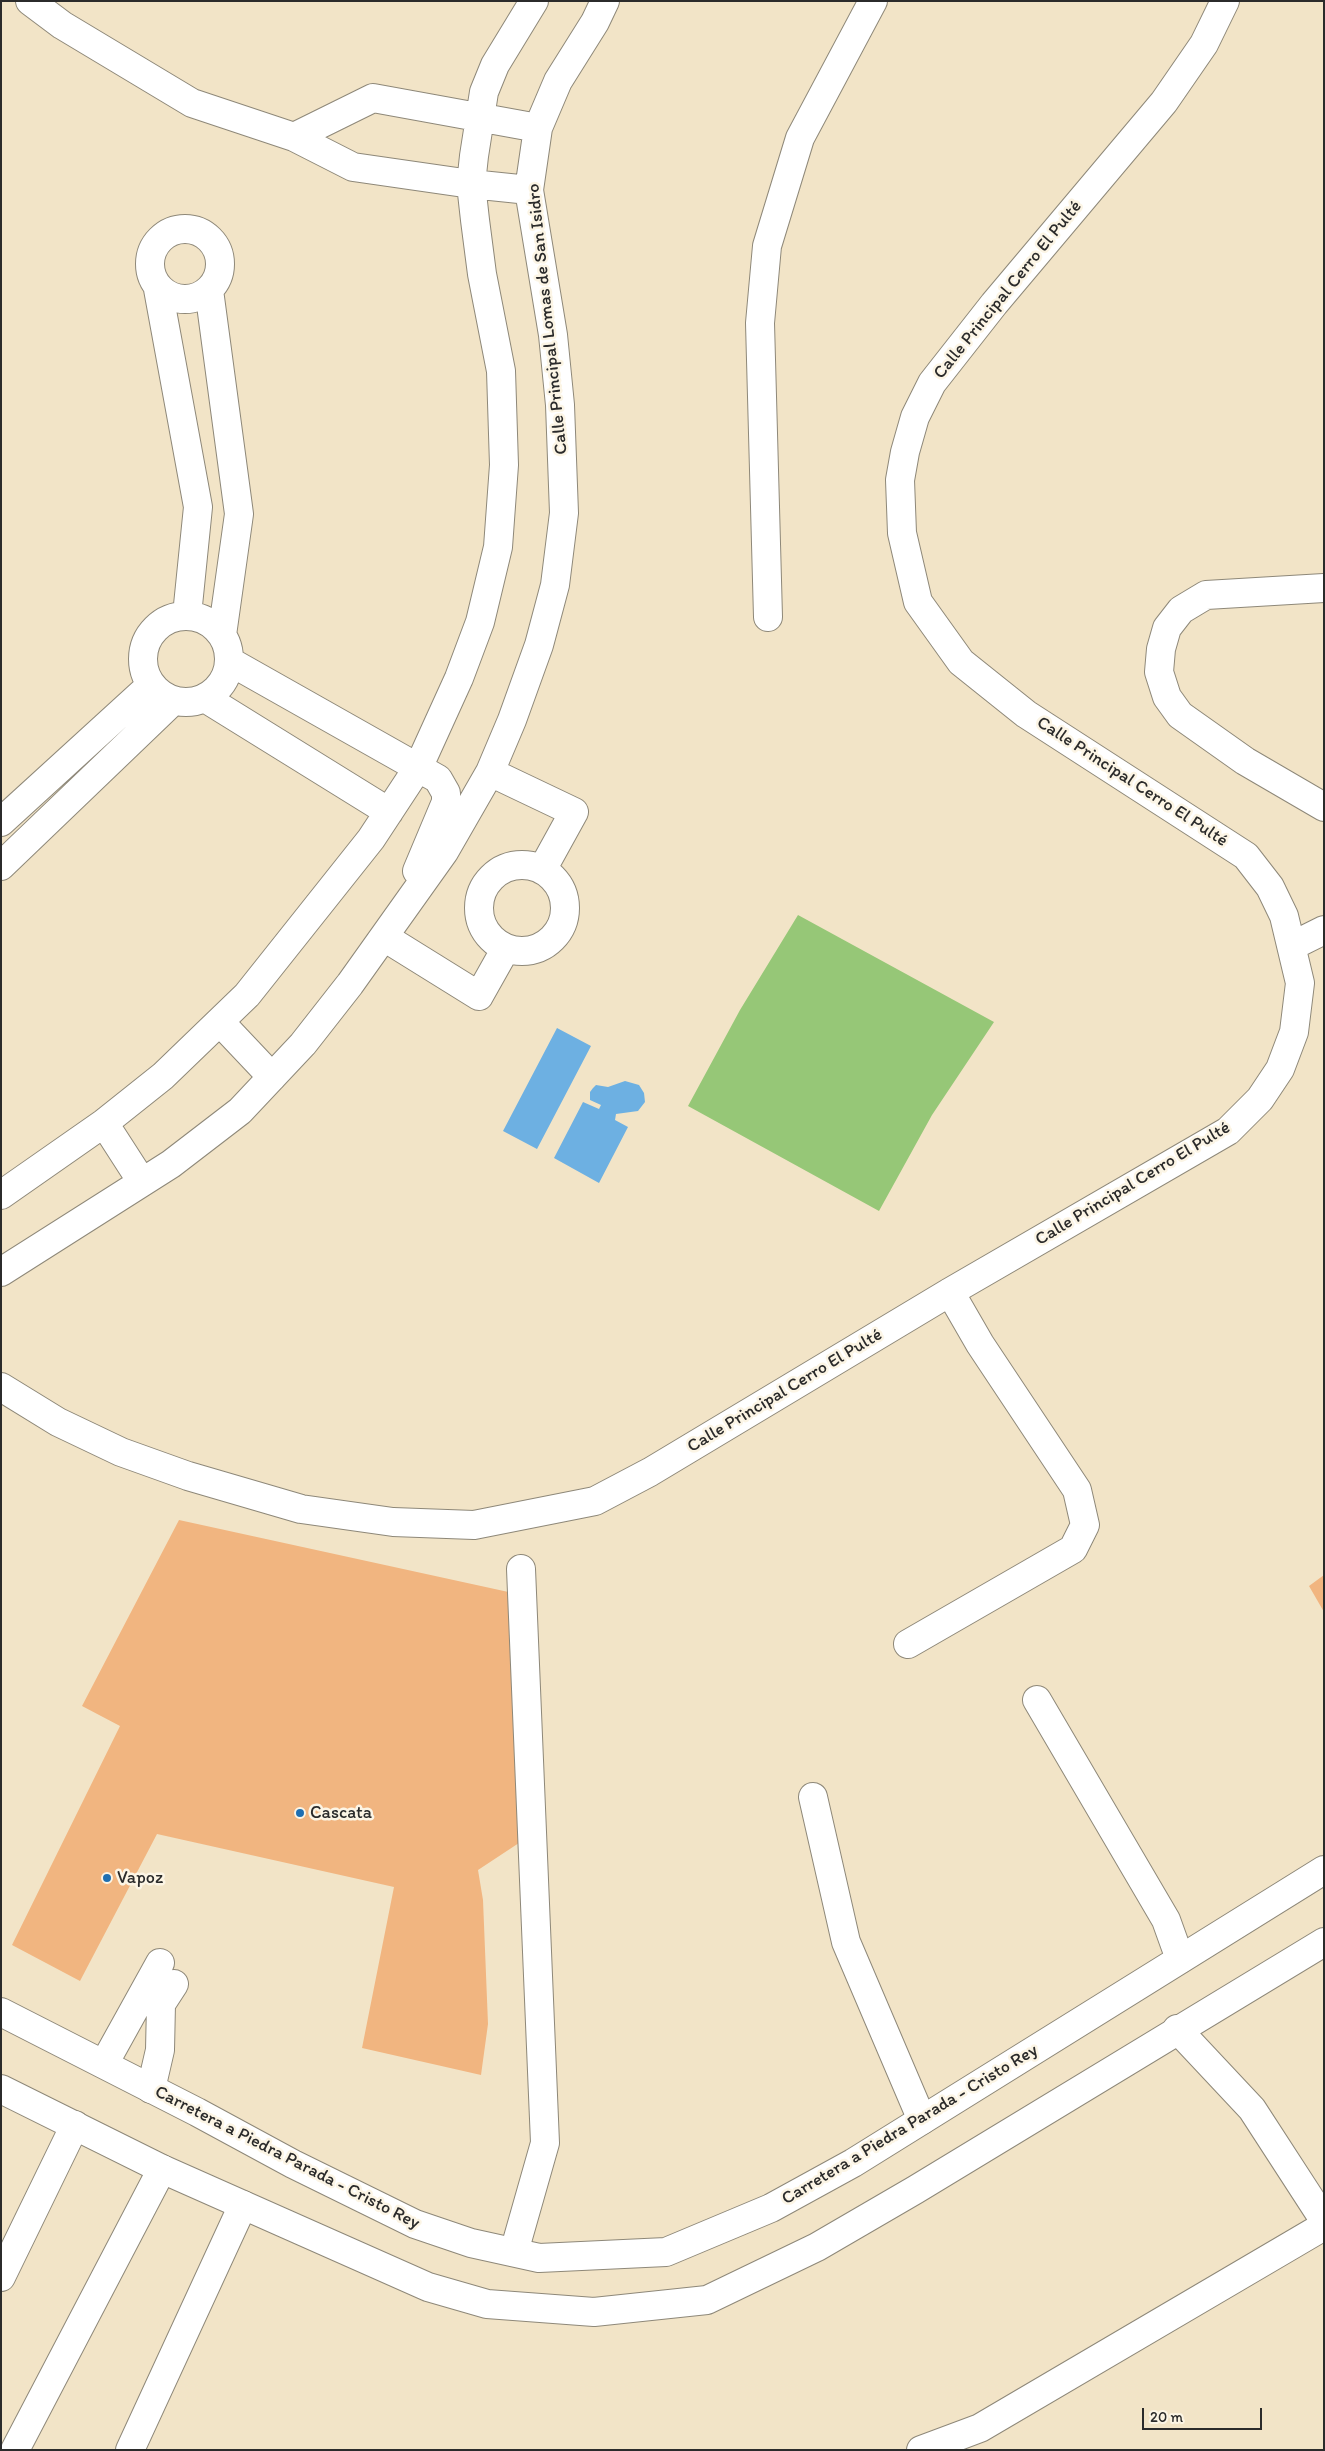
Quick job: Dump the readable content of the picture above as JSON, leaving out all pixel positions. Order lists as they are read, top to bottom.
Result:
{
  "streets": {
    "street": ["Calle Principal Cerro El Pulté", "Calle Principal Lomas de San Isidro", "Carretera a Piedra Parada - Cristo Rey"]
  },
  "places": ["Cascata", "Vapoz"],
  "scale_bar": "20 m"
}
